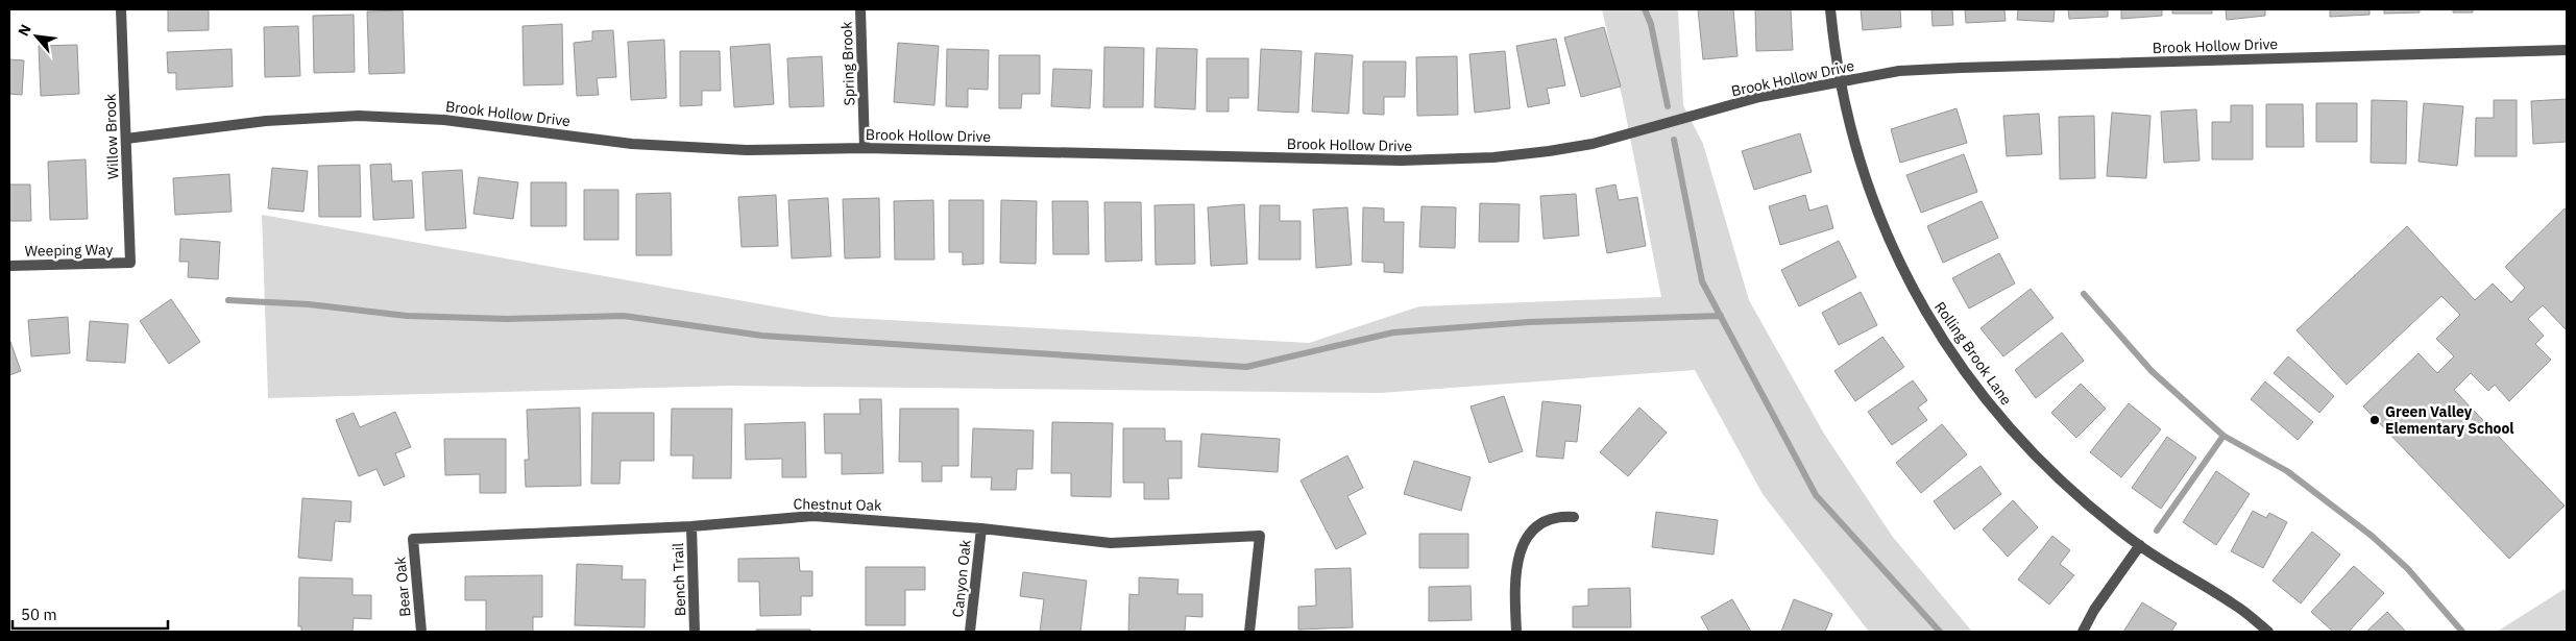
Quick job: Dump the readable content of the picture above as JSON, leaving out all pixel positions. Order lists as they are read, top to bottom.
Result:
{
  "streets": {
    "street": [
      "Brook Hollow Drive",
      "Spring Brook",
      "Willow Brook",
      "Weeping Way",
      "Rolling Brook Lane",
      "Chestnut Oak",
      "Canyon Oak",
      "Bench Trail",
      "Bear Oak"
    ]
  },
  "crossings": [
    ["Brook Hollow Drive", "Spring Brook"],
    ["Brook Hollow Drive", "Willow Brook"],
    ["Brook Hollow Drive", "Rolling Brook Lane"],
    ["Willow Brook", "Weeping Way"],
    ["Chestnut Oak", "Canyon Oak"],
    ["Chestnut Oak", "Bench Trail"],
    ["Chestnut Oak", "Bear Oak"]
  ],
  "places": ["Green Valley Elementary School"],
  "scale_bar": "50 m",
  "north": "top left"
}
